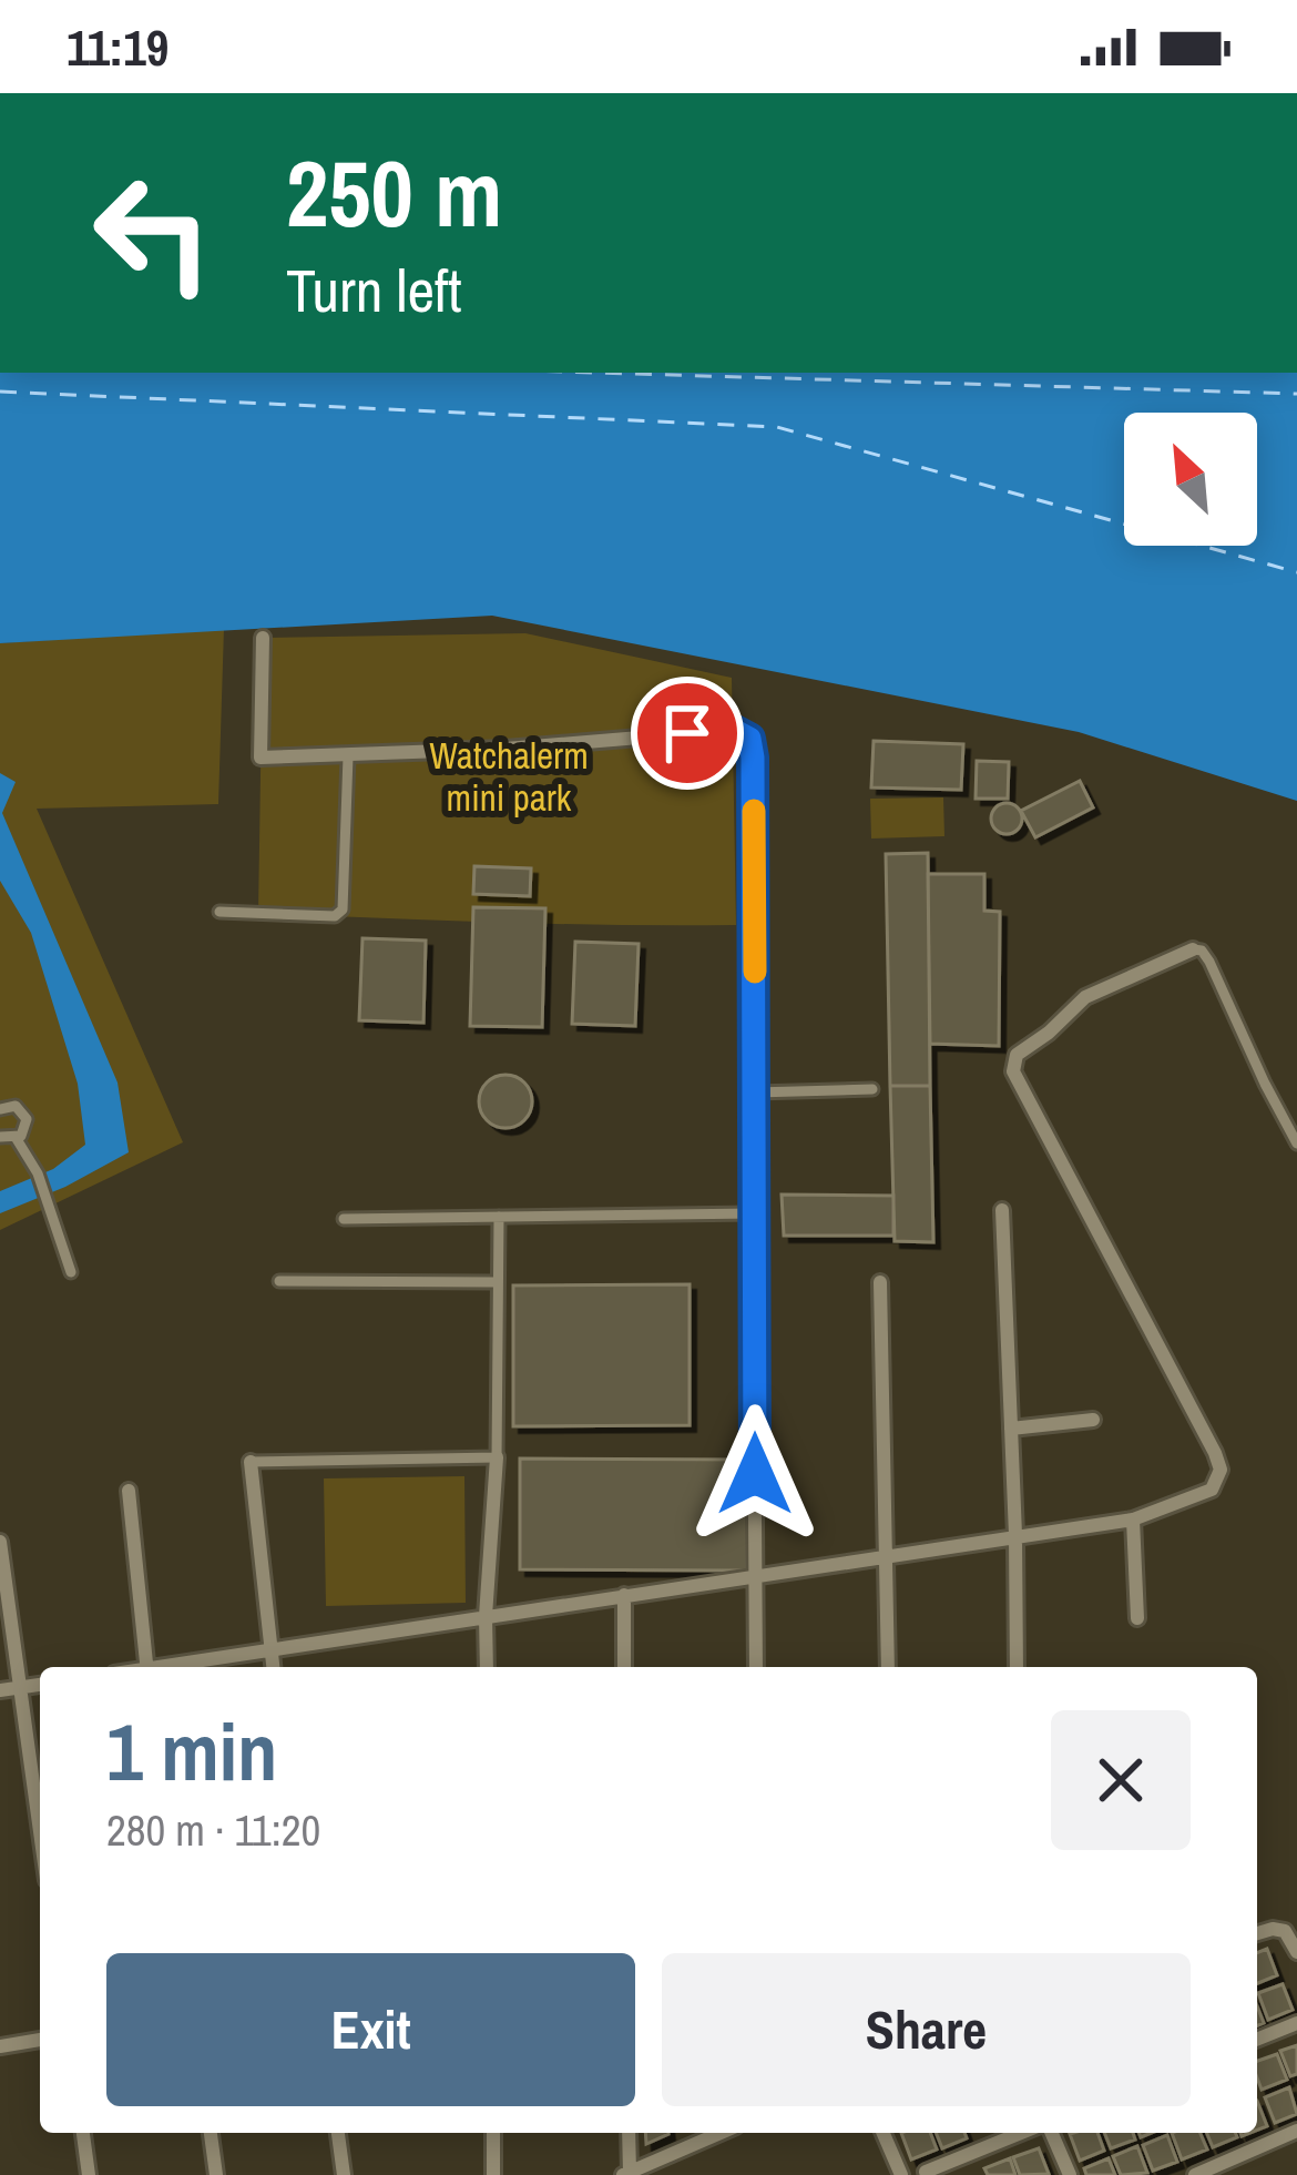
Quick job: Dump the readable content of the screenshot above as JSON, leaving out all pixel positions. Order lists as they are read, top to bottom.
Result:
{
  "parks": ["Watchalerm mini park"],
  "north": "top left",
  "page": {
    "status": "11:19",
    "turn": ["250 m", "Turn left"],
    "heading": ["1 min", "280 m · 11:20"],
    "buttons": ["Exit", "Share"]
  }
}
